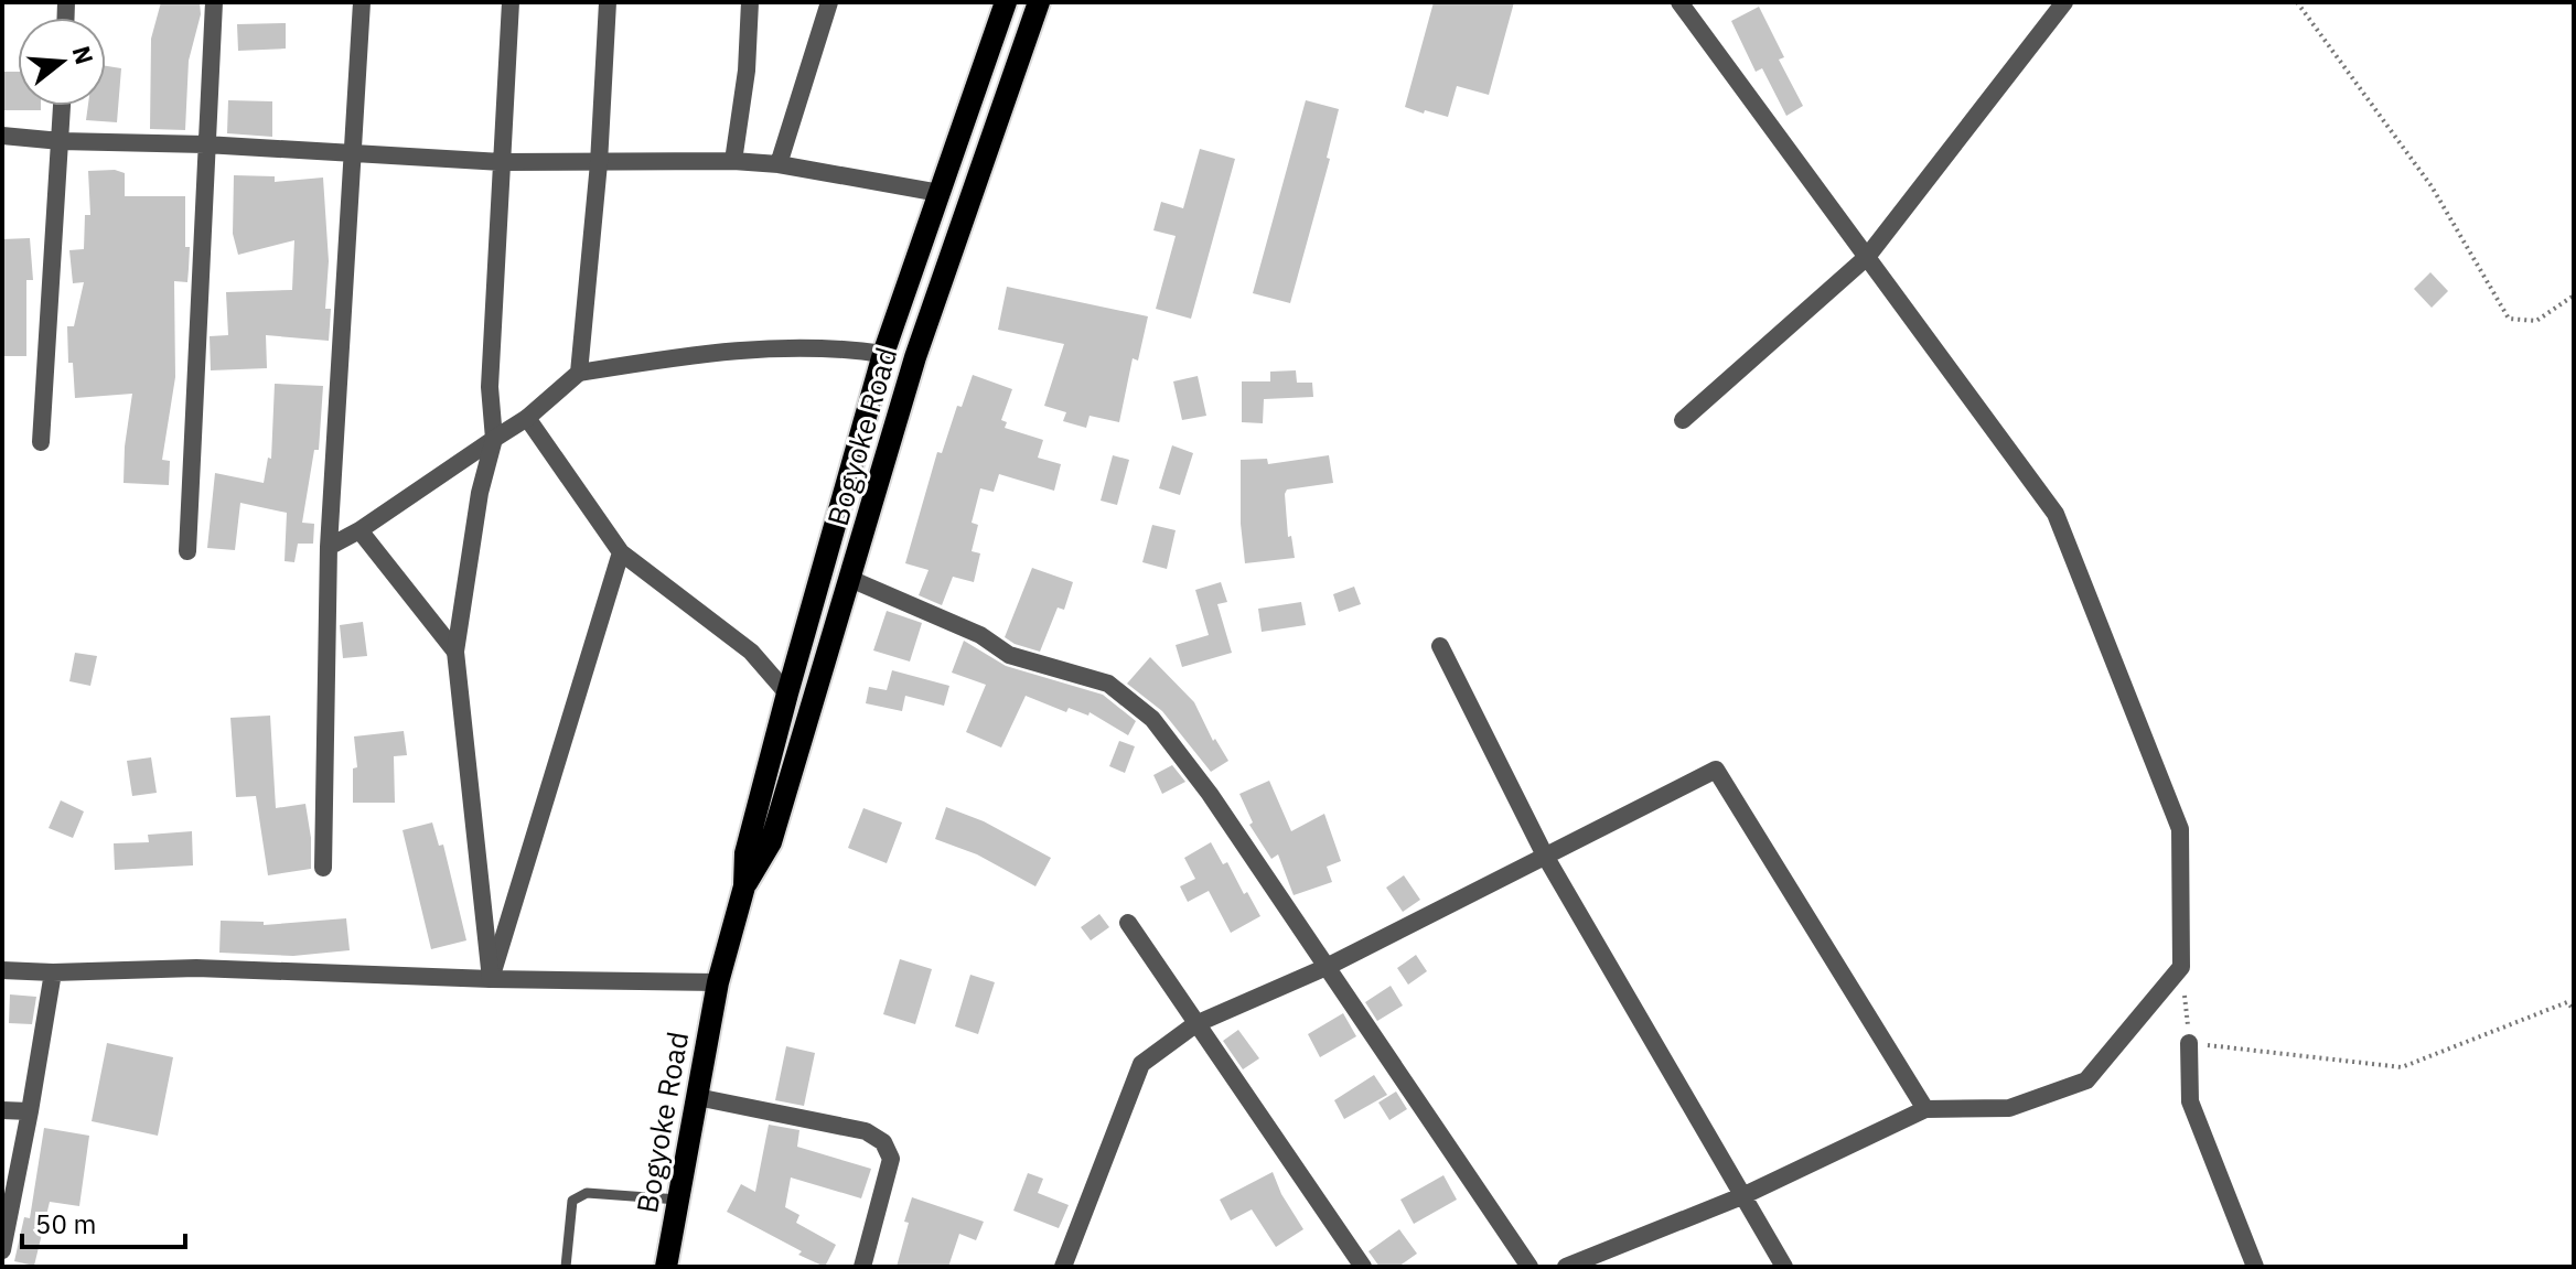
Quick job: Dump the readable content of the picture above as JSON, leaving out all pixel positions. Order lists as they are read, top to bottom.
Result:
{
  "streets": {
    "main road": ["Bogyoke Road"]
  },
  "scale_bar": "50 m",
  "north": "right"
}
